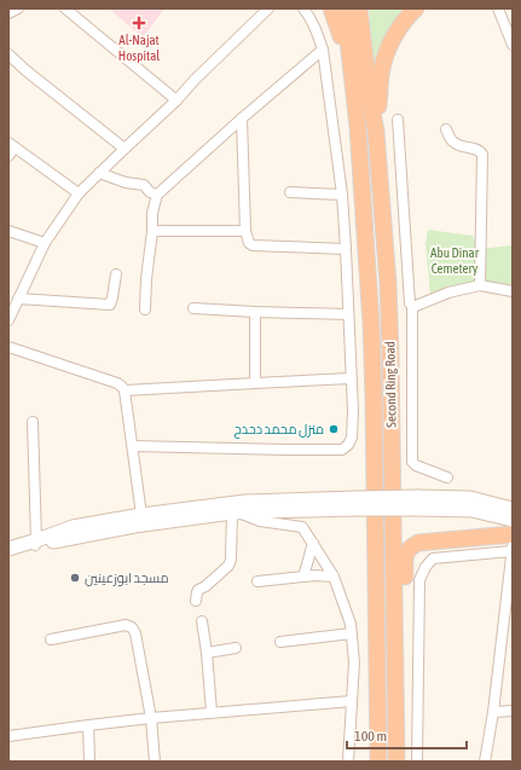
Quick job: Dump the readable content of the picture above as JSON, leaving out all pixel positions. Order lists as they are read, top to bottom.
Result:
{
  "streets": {
    "highway": ["Second Ring Road"]
  },
  "parks": ["Abu Dinar Cemetery"],
  "places": {
    "health": ["Al-Najat Hospital"],
    "other": ["منزل محمد دحدح", "مسجد ابوزعينين"]
  },
  "scale_bar": "100 m"
}
